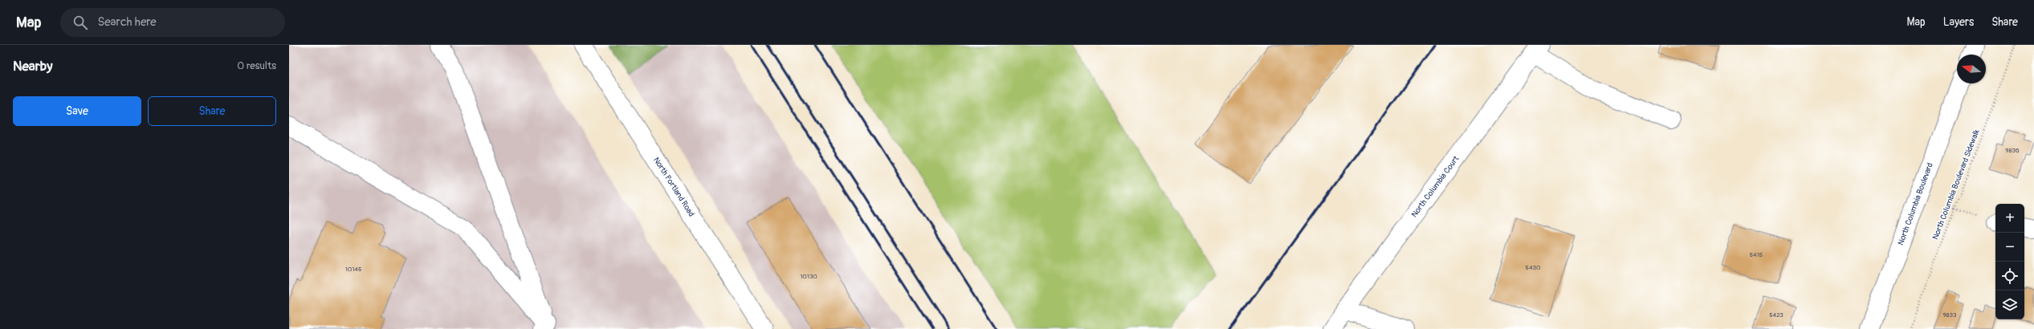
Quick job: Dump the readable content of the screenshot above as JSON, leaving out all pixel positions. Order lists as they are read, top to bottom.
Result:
{
  "streets": {
    "main road": ["North Columbia Court", "North Portland Road", "North Columbia Boulevard"],
    "path": ["North Columbia Boulevard Sidewalk"]
  },
  "house_numbers": [
    "9836",
    "5415",
    "5430",
    "10145",
    "10130",
    "5423",
    "9833"
  ],
  "north": "left",
  "page": {
    "header": "Map",
    "search": "Search here",
    "nav": ["Map", "Layers", "Share"],
    "heading": ["Nearby", "0 results"],
    "buttons": ["Save", "Share"],
    "map_buttons": ["+", "−"]
  }
}
